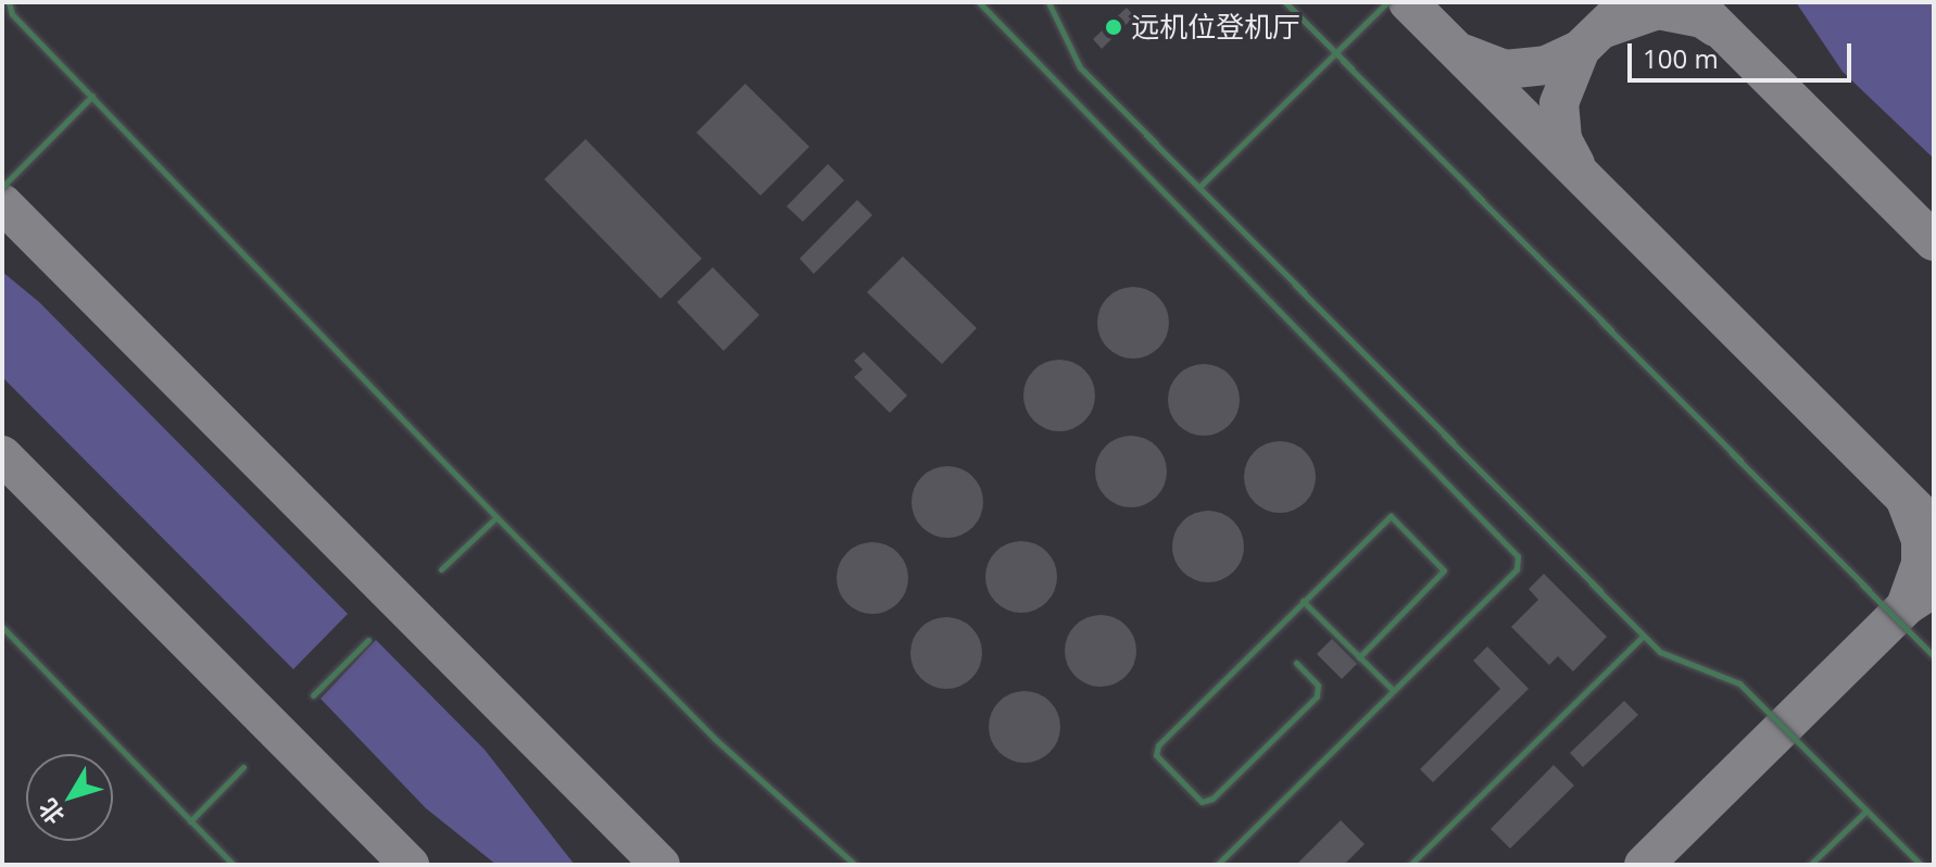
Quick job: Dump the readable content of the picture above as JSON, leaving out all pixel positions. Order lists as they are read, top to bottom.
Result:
{
  "places": ["远机位登机厅"],
  "scale_bar": "100 m",
  "north": "bottom left"
}
